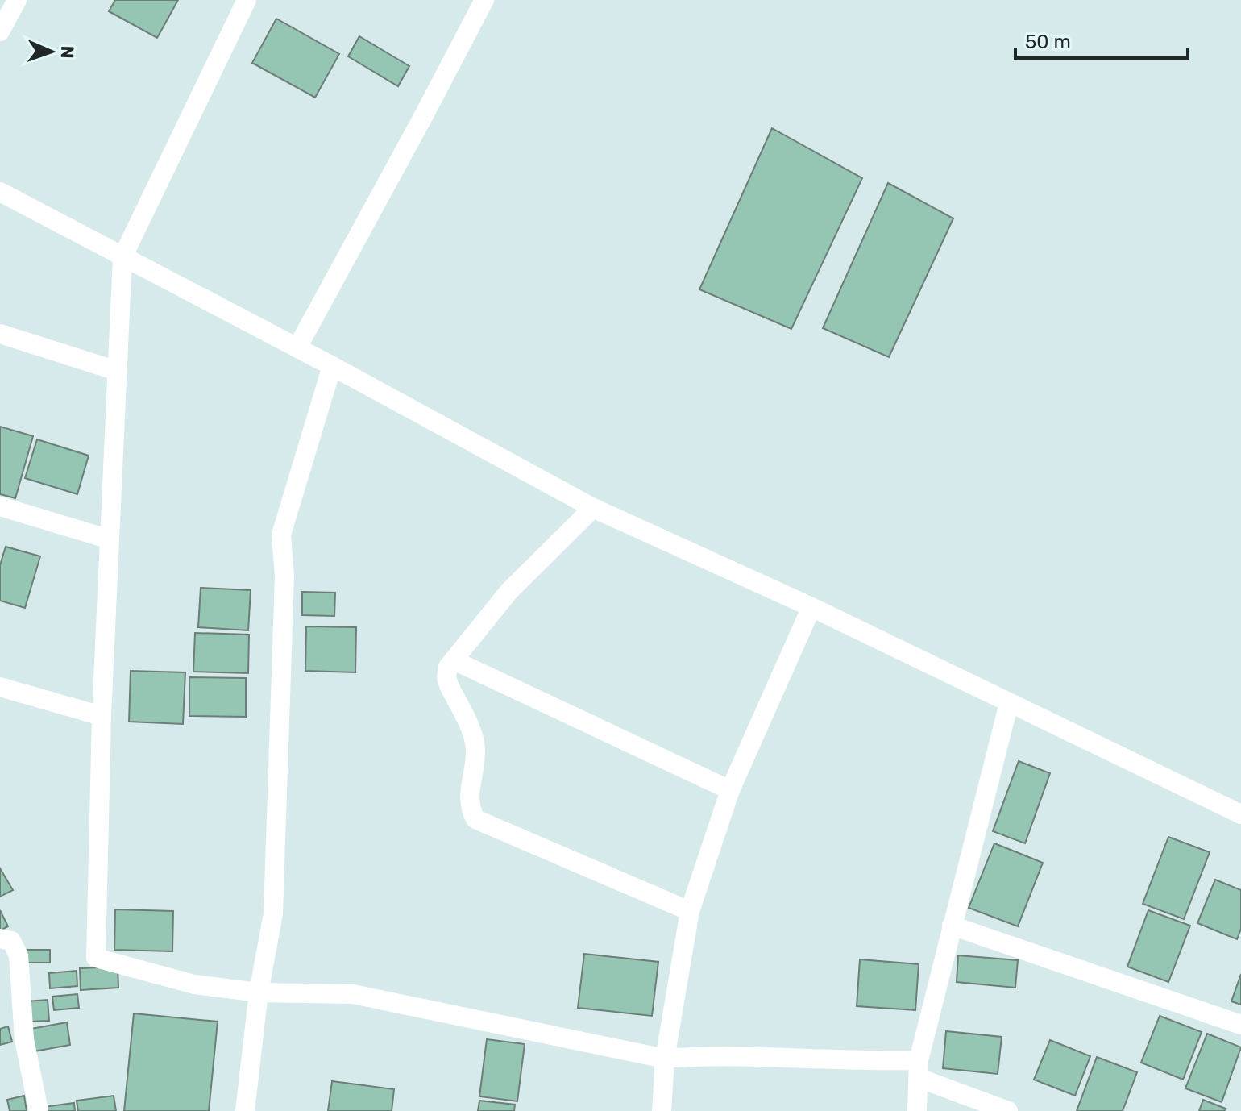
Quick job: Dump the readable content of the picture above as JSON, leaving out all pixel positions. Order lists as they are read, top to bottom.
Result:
{
  "scale_bar": "50 m",
  "north": "right"
}
